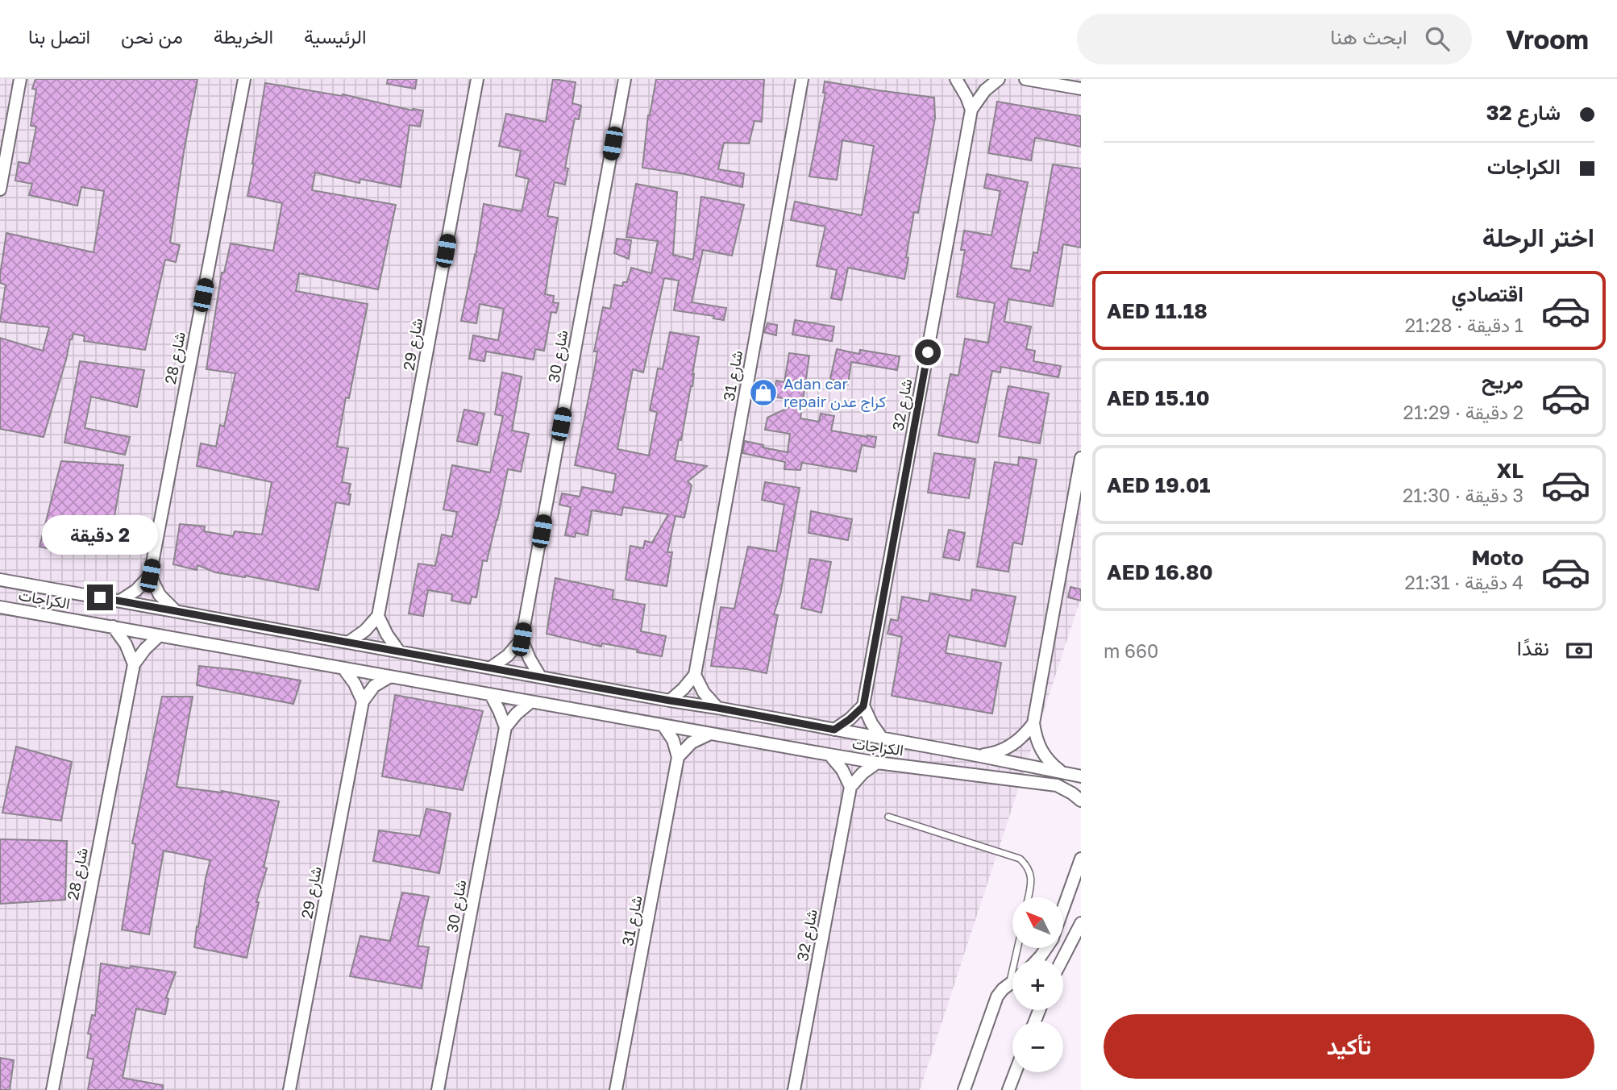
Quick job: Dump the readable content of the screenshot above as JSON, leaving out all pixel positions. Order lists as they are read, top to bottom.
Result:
{
  "streets": {
    "street": [
      "شارع 29",
      "شارع 30",
      "شارع 28",
      "شارع 31",
      "شارع 32",
      "الكراجات"
    ]
  },
  "crossings": [
    ["شارع 28", "الكراجات"]
  ],
  "places": {
    "shop": ["Adan car repair كراج عدن"]
  },
  "north": "top left",
  "page": {
    "header": "Vroom",
    "search": "ابحث هنا",
    "nav": [
      "الرئيسية",
      "الخريطة",
      "من نحن",
      "اتصل بنا"
    ],
    "banner": ["شارع 32", "الكراجات"],
    "heading": "اختر الرحلة",
    "list": [
      {
        "name": "اقتصادي",
        "note": "1 دقيقة · 21:28",
        "value": "AED 11.18"
      },
      {
        "name": "مريح",
        "note": "2 دقيقة · 21:29",
        "value": "AED 15.10"
      },
      {
        "name": "XL",
        "note": "3 دقيقة · 21:30",
        "value": "AED 19.01"
      },
      {
        "name": "Moto",
        "note": "4 دقيقة · 21:31",
        "value": "AED 16.80"
      }
    ],
    "bubble": "2 دقيقة",
    "pay": ["نقدًا", "660 m"],
    "map_buttons": ["+", "−"],
    "buttons": "تأكيد"
  }
}
